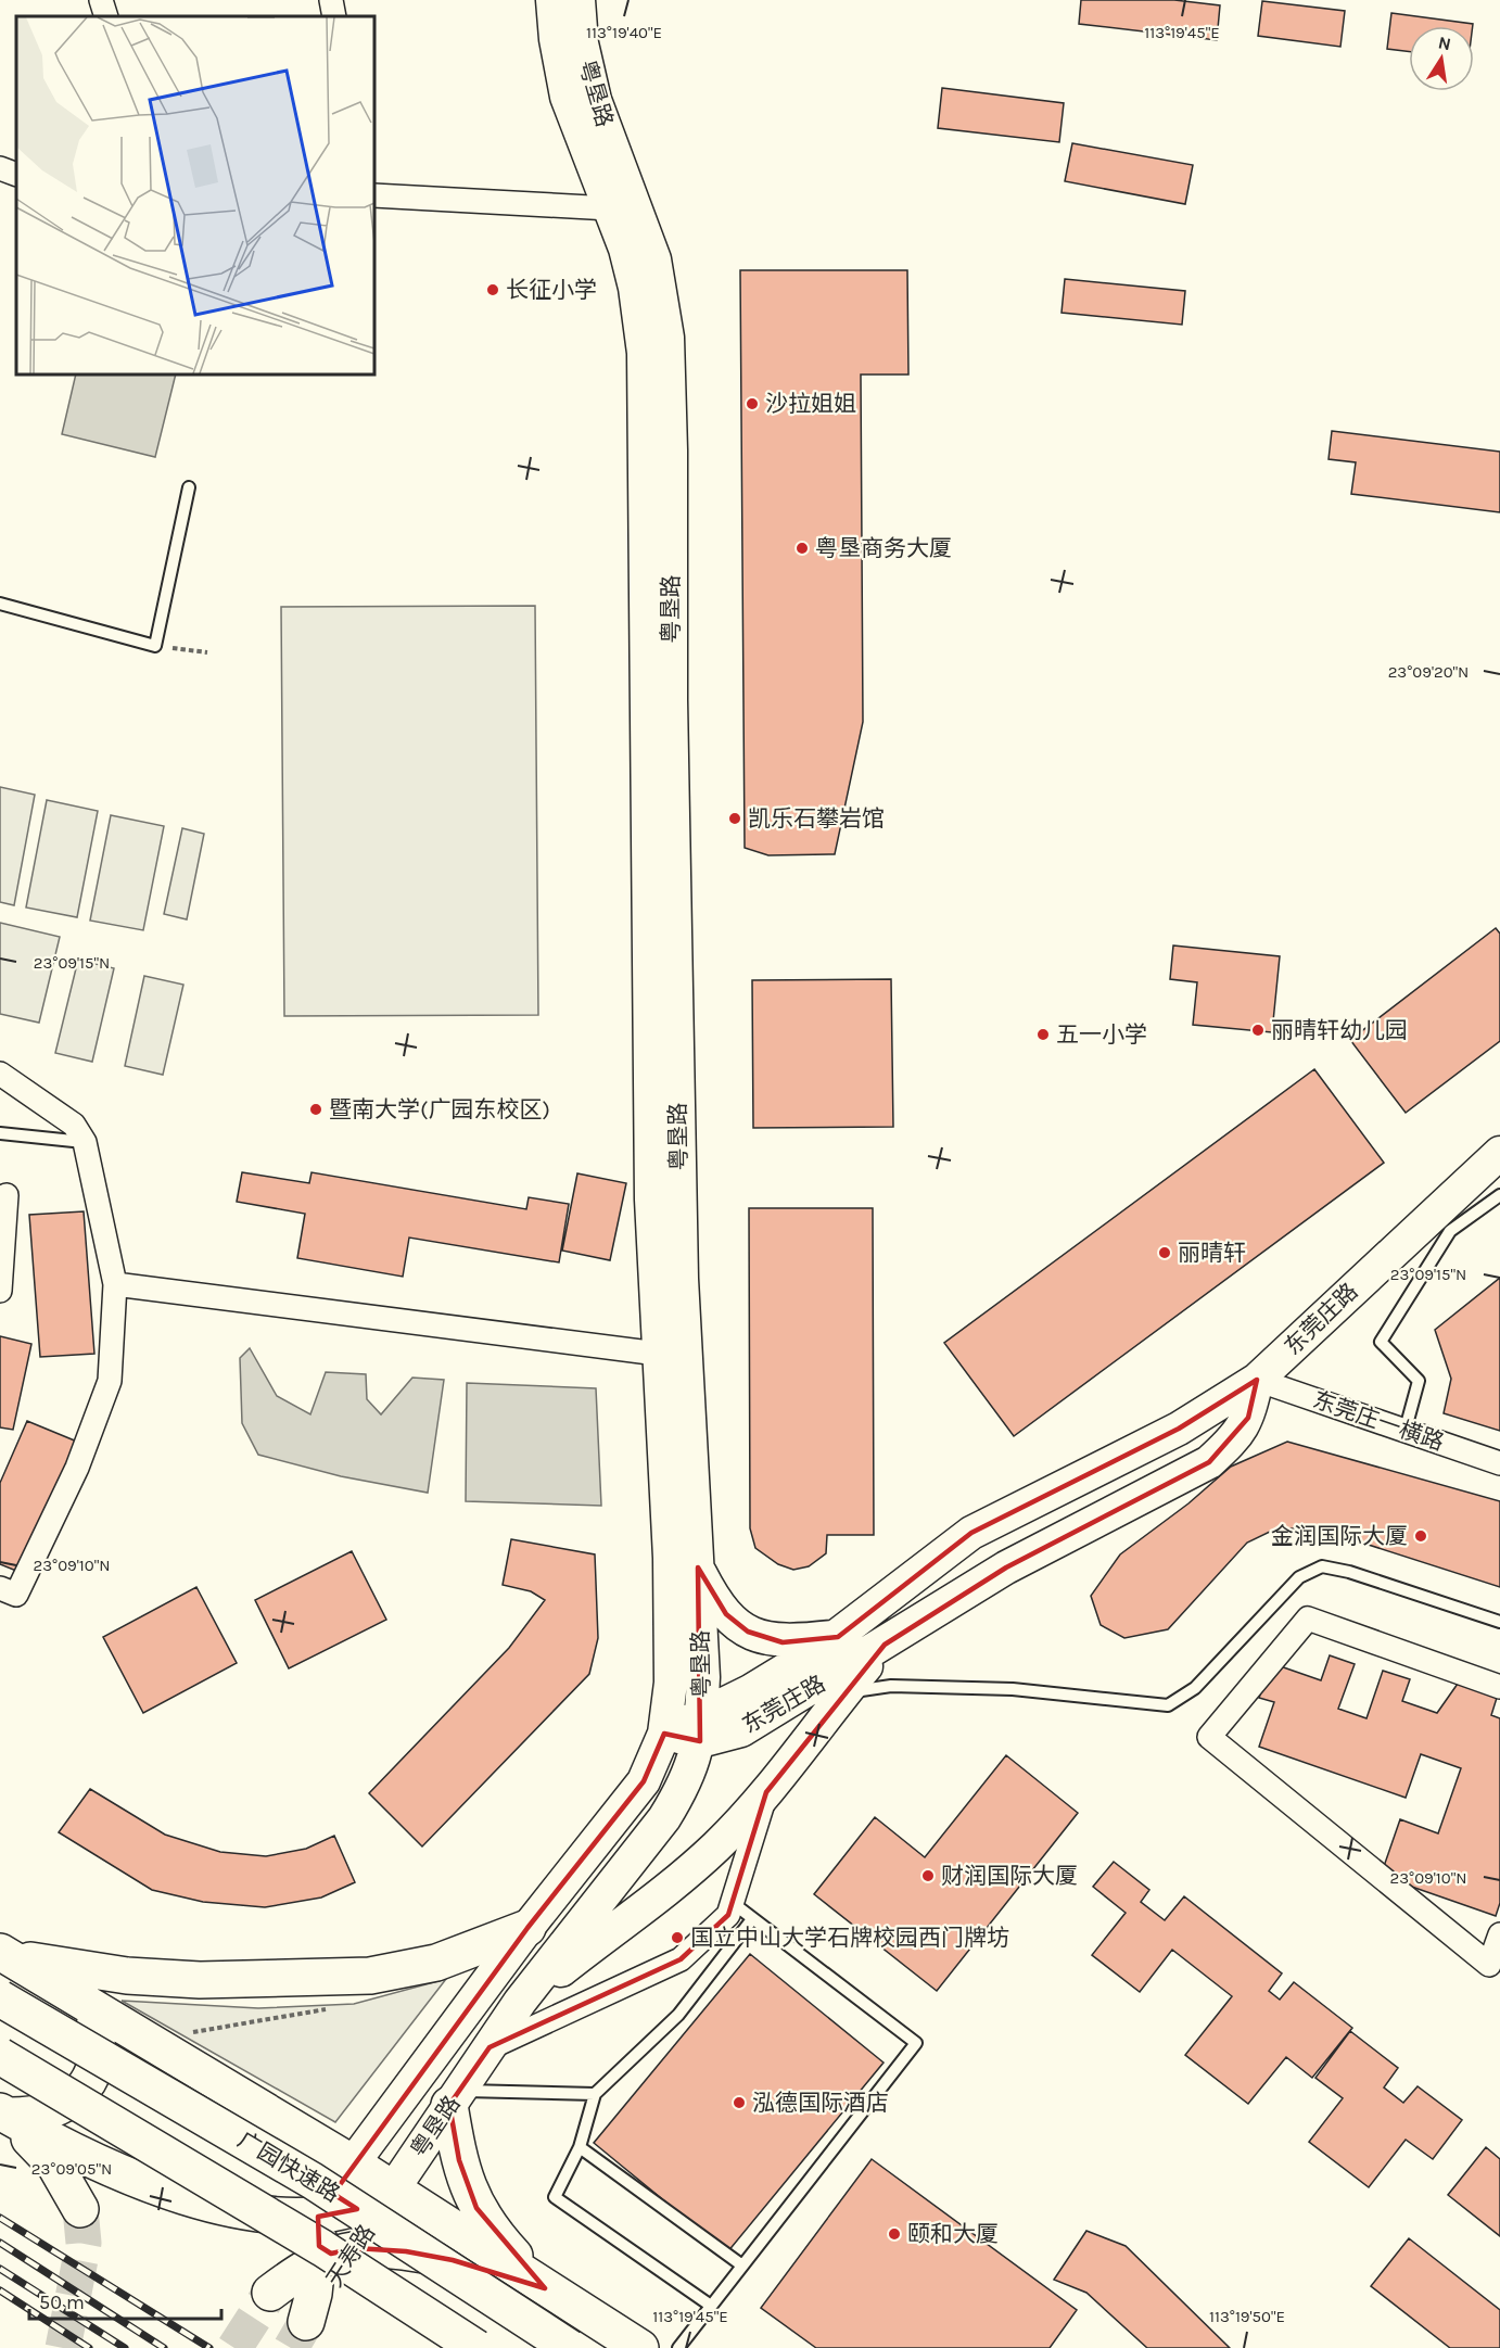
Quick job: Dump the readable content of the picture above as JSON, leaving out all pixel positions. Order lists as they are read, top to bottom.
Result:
{
  "streets": {
    "highway": ["广园快速路", "天寿路"],
    "main road": ["粤垦路", "东莞庄路"],
    "street": ["东莞庄一横路"]
  },
  "crossings": [
    ["粤垦路", "东莞庄路"],
    ["粤垦路", "天寿路"],
    ["东莞庄路", "东莞庄一横路"]
  ],
  "places": [
    "长征小学",
    "沙拉姐姐",
    "粤垦商务大厦",
    "凯乐石攀岩馆",
    "丽晴轩幼儿园",
    "五一小学",
    "暨南大学(广园东校区)",
    "丽晴轩",
    "金润国际大厦",
    "财润国际大厦",
    "国立中山大学石牌校园西门牌坊",
    "泓德国际酒店",
    "颐和大厦"
  ],
  "scale_bar": "50 m",
  "north": "top",
  "coordinates": [
    "113°19'40\"E",
    "113°19'45\"E",
    "23°09'20\"N",
    "23°09'15\"N",
    "23°09'10\"N",
    "23°09'05\"N",
    "113°19'50\"E"
  ]
}
